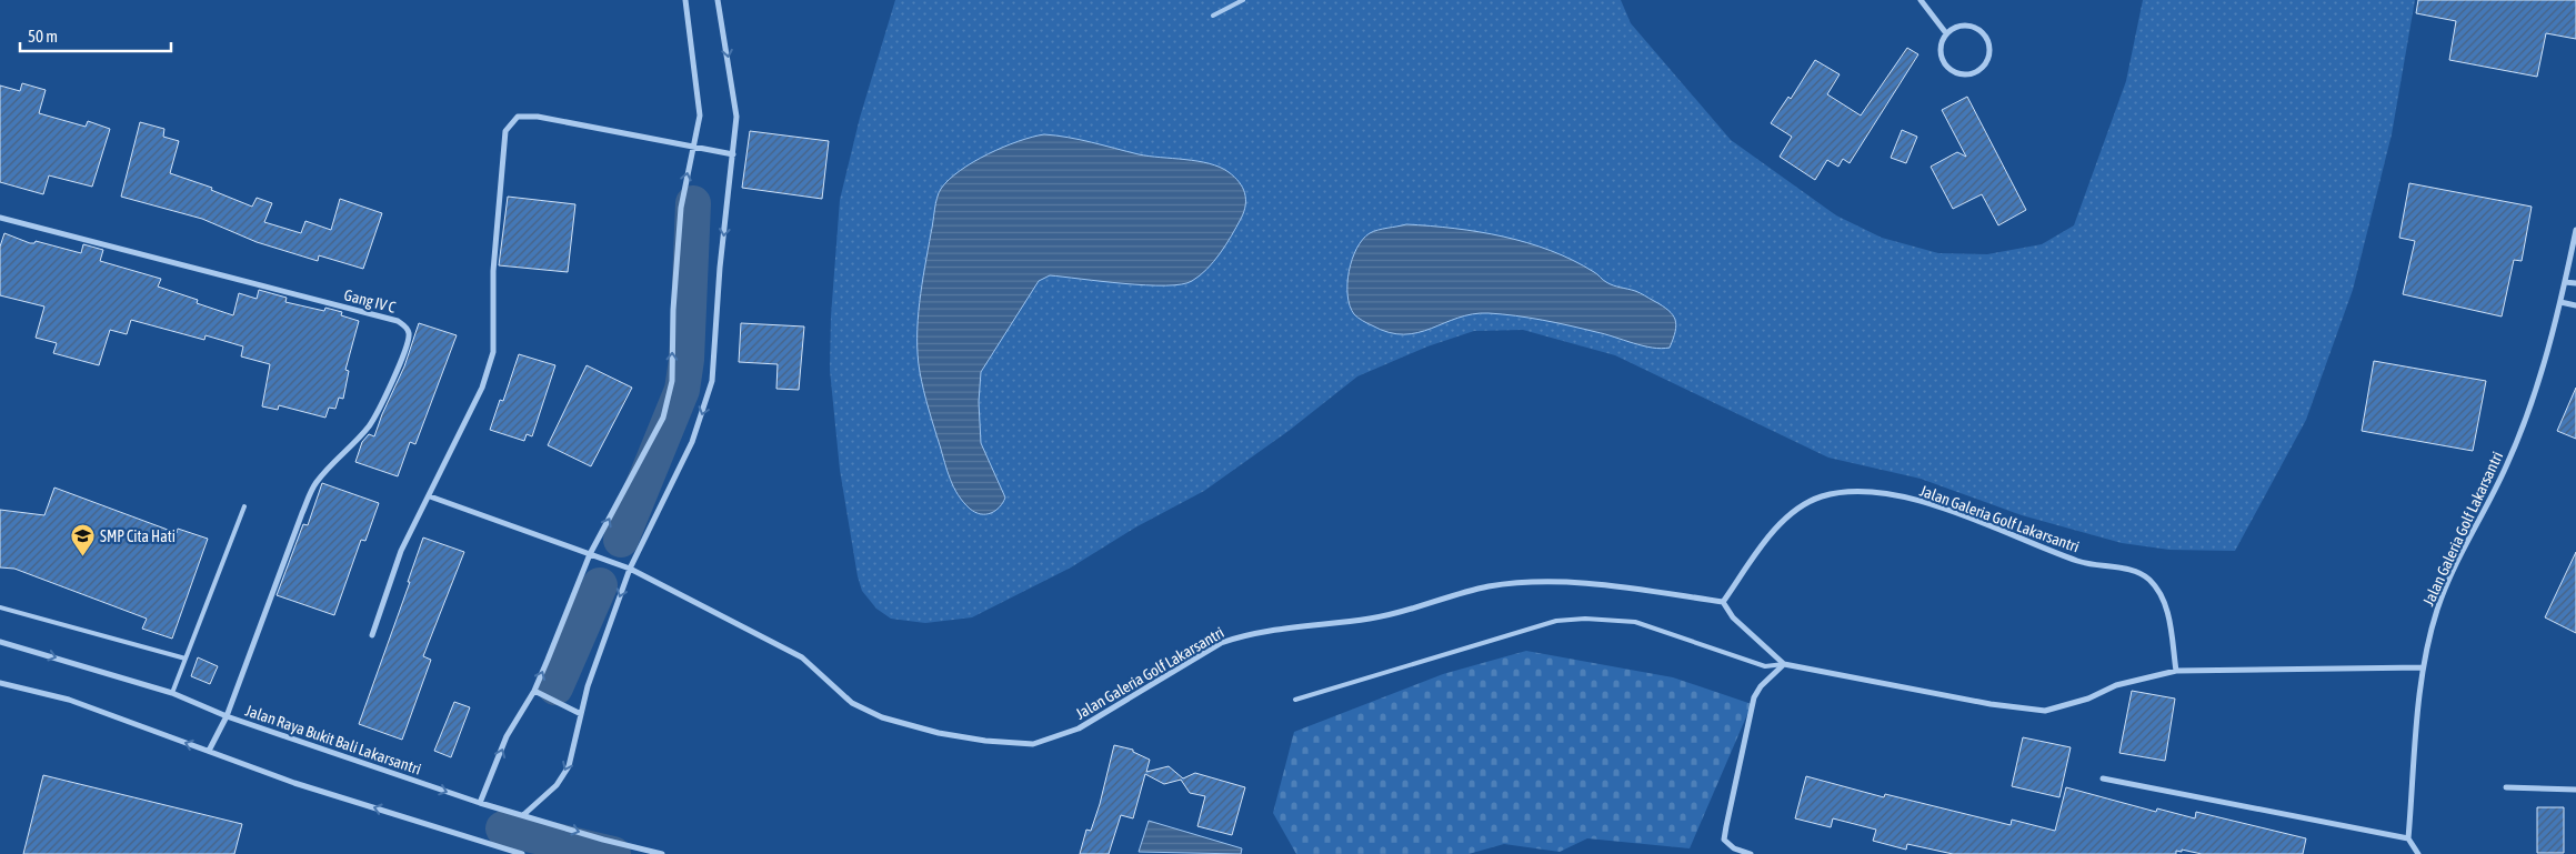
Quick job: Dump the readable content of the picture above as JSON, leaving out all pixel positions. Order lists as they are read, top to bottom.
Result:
{
  "streets": {
    "street": ["Gang IV C", "Jalan Galeria Golf Lakarsantri", "Jalan Raya Bukit Bali Lakarsantri"]
  },
  "crossings": [
    ["Gang IV C", "Jalan Raya Bukit Bali Lakarsantri"]
  ],
  "places": {
    "school or university": ["SMP Cita Hati"]
  },
  "scale_bar": "50 m"
}
